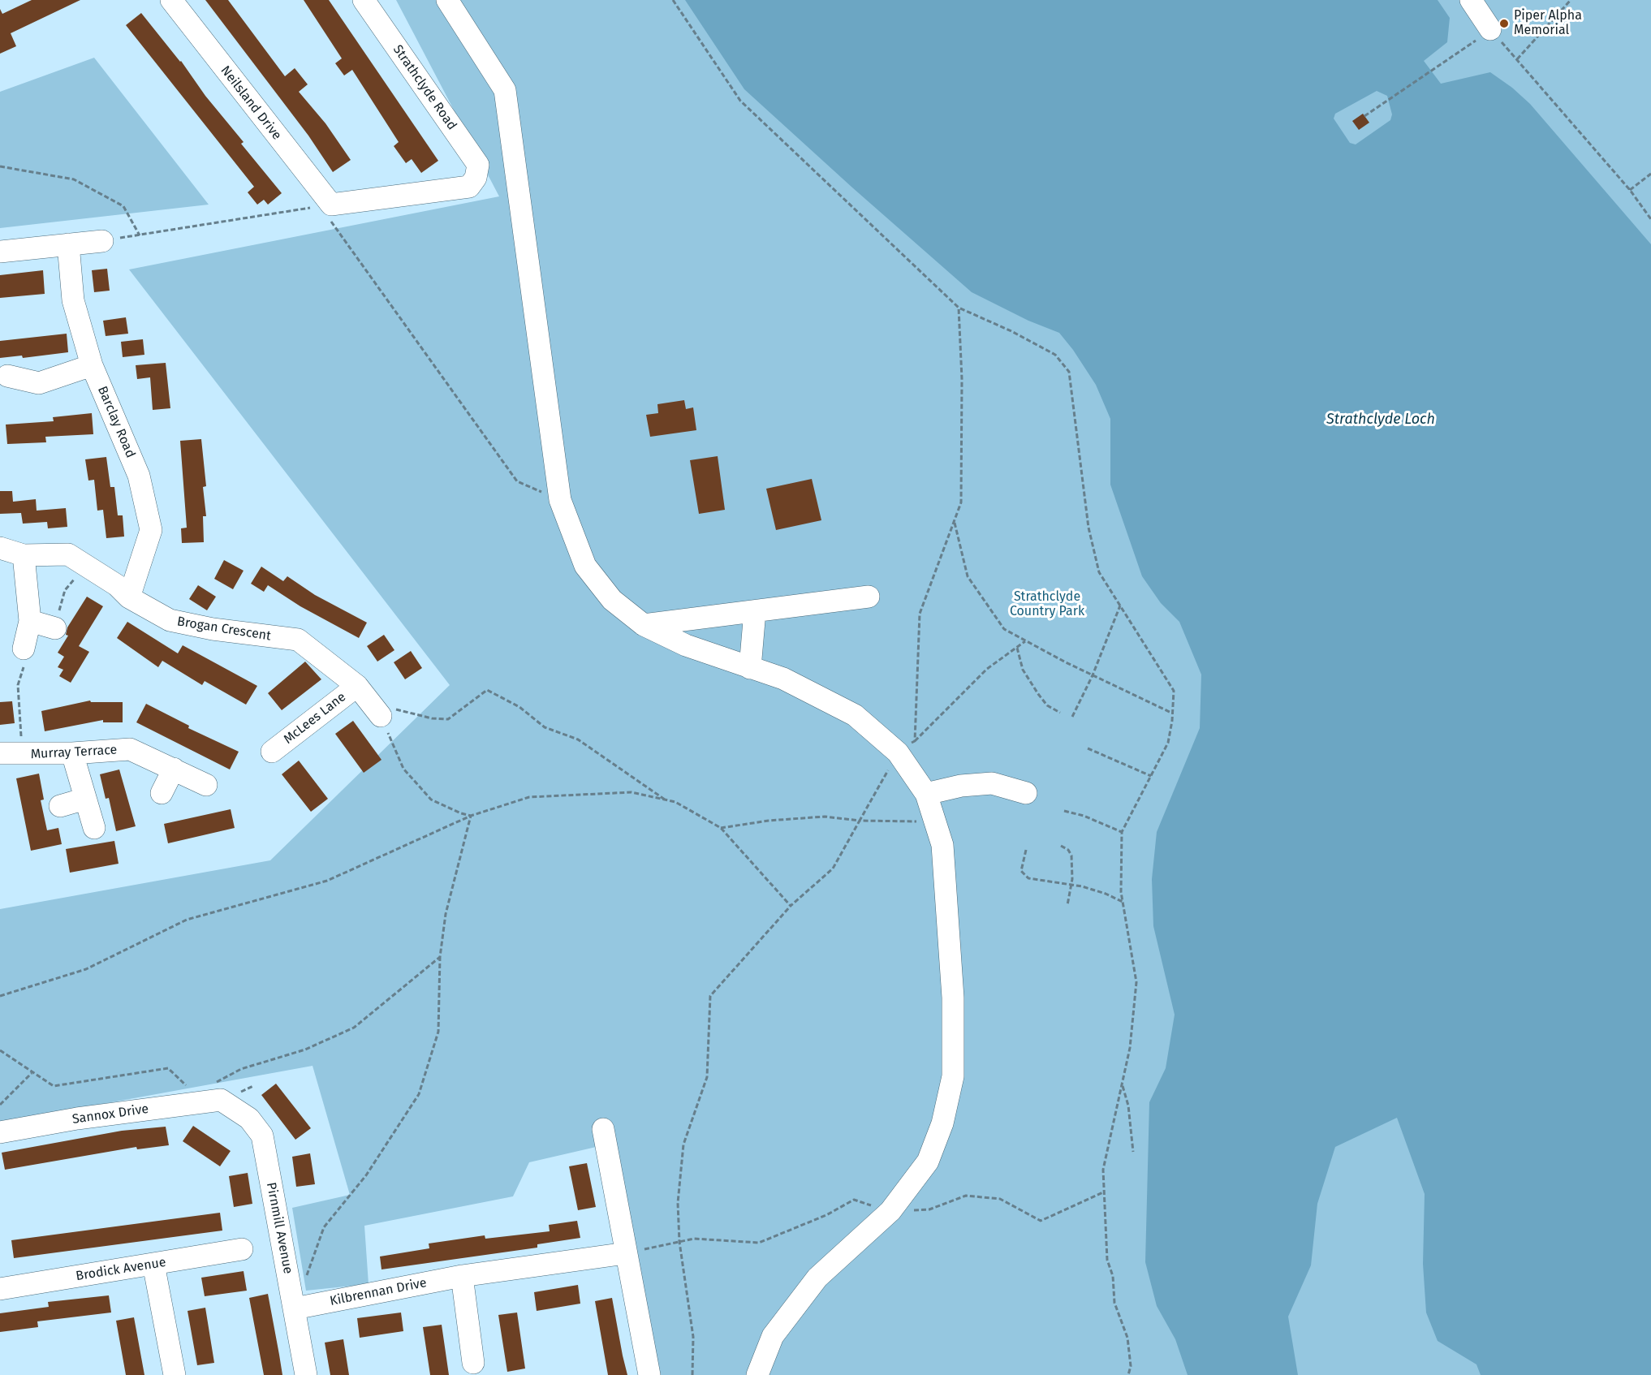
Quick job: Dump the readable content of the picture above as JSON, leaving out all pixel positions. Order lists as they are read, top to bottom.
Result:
{
  "streets": {
    "street": [
      "Strathclyde Road",
      "Neilsland Drive",
      "Barclay Road",
      "Brogan Crescent",
      "McLees Lane",
      "Murray Terrace",
      "Sannox Drive",
      "Pirnmill Avenue",
      "Brodick Avenue",
      "Kilbrennan Drive"
    ]
  },
  "crossings": [
    ["Strathclyde Road", "Neilsland Drive"],
    ["Barclay Road", "Brogan Crescent"],
    ["Brogan Crescent", "McLees Lane"],
    ["Sannox Drive", "Pirnmill Avenue"],
    ["Pirnmill Avenue", "Kilbrennan Drive"]
  ],
  "water": ["Strathclyde Loch"],
  "parks": ["Strathclyde Country Park"],
  "places": ["Piper Alpha Memorial"]
}
